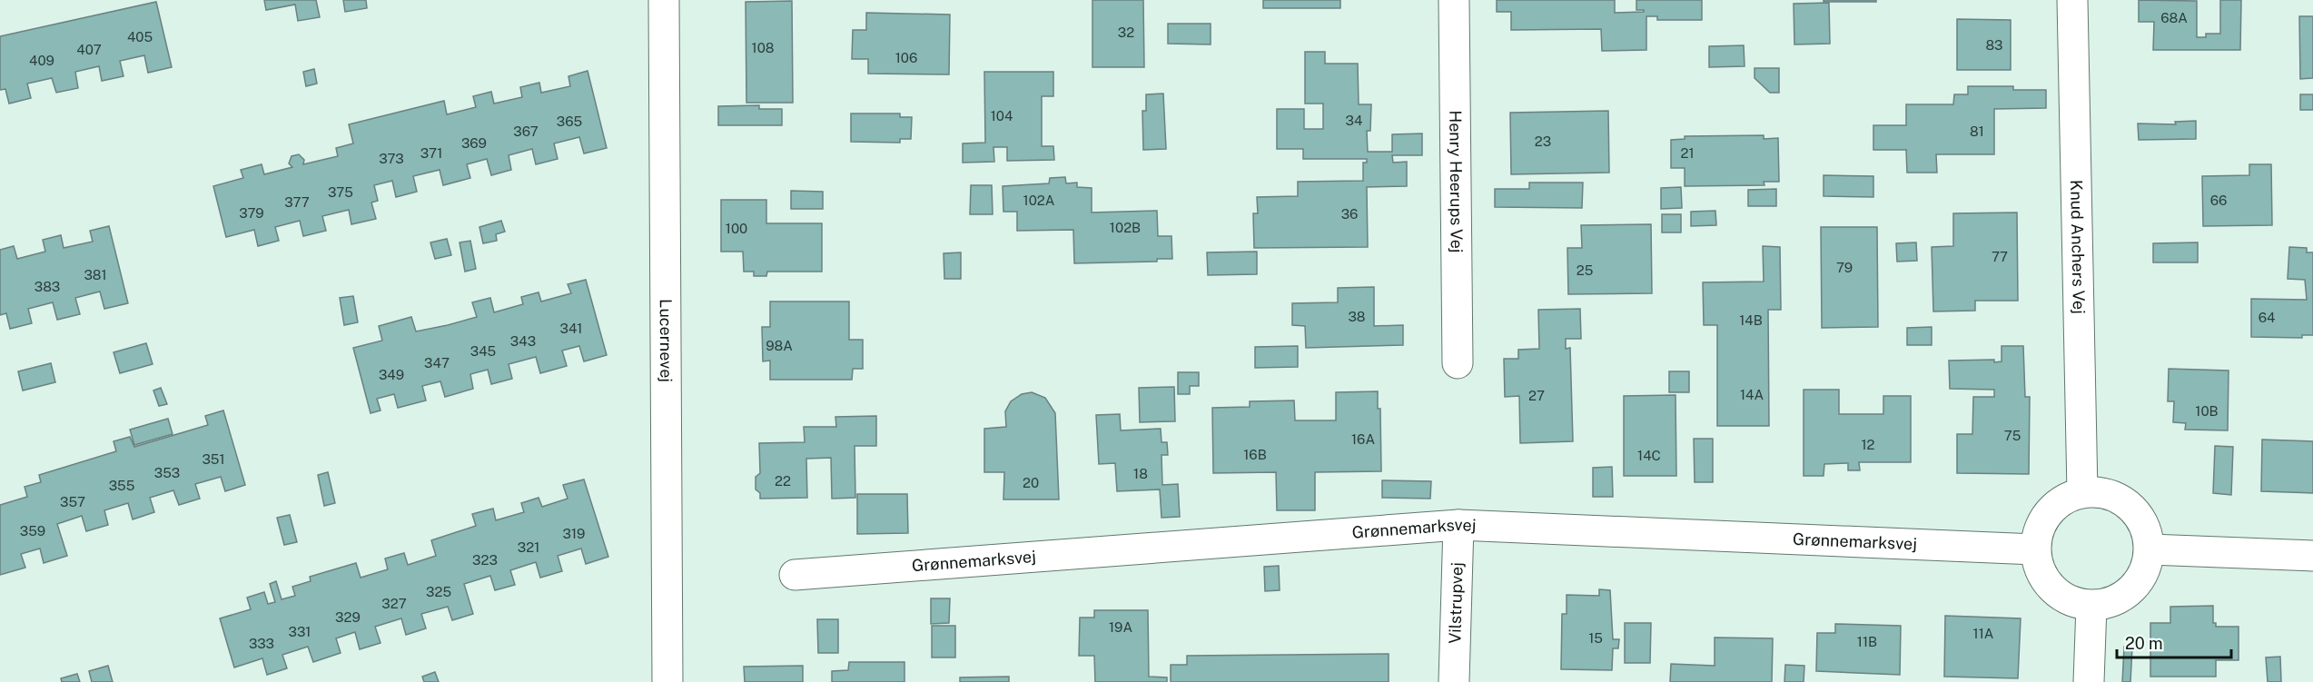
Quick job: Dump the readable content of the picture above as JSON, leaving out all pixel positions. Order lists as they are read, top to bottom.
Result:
{
  "streets": {
    "street": [
      "Henry Heerups Vej",
      "Knud Anchers Vej",
      "Lucernevej",
      "Grønnemarksvej",
      "Vilstrupvej"
    ]
  },
  "crossings": [
    ["Knud Anchers Vej", "Grønnemarksvej"],
    ["Grønnemarksvej", "Vilstrupvej"]
  ],
  "house_numbers": [
    "68A",
    "32",
    "405",
    "83",
    "108",
    "407",
    "106",
    "409",
    "104",
    "34",
    "365",
    "367",
    "81",
    "23",
    "369",
    "371",
    "21",
    "373",
    "375",
    "102A",
    "66",
    "377",
    "379",
    "36",
    "102B",
    "100",
    "77",
    "79",
    "25",
    "381",
    "383",
    "38",
    "64",
    "14B",
    "341",
    "343",
    "98A",
    "345",
    "347",
    "349",
    "14A",
    "27",
    "10B",
    "75",
    "16A",
    "12",
    "16B",
    "14C",
    "351",
    "353",
    "18",
    "22",
    "20",
    "355",
    "357",
    "359",
    "319",
    "321",
    "323",
    "325",
    "327",
    "329",
    "19A",
    "331",
    "11A",
    "15",
    "11B",
    "333"
  ],
  "scale_bar": "20 m"
}
